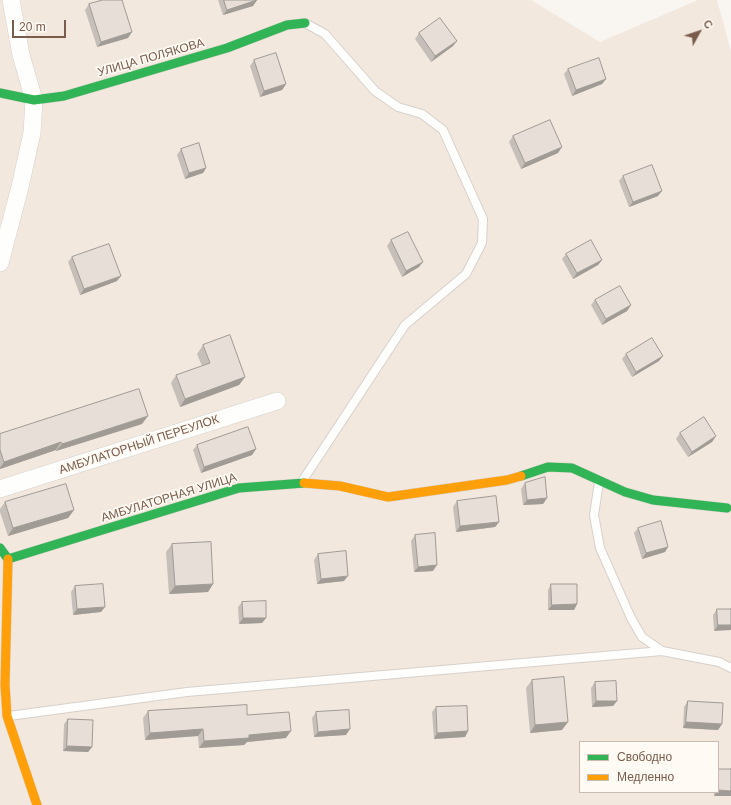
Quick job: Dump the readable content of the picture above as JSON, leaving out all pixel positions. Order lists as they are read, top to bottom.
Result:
{
  "streets": {
    "street": ["УЛИЦА ПОЛЯКОВА", "АМБУЛАТОРНЫЙ ПЕРЕУЛОК", "АМБУЛАТОРНАЯ УЛИЦА"]
  },
  "legend": ["Свободно", "Медленно"],
  "scale_bar": "20 m",
  "north": "top right"
}
